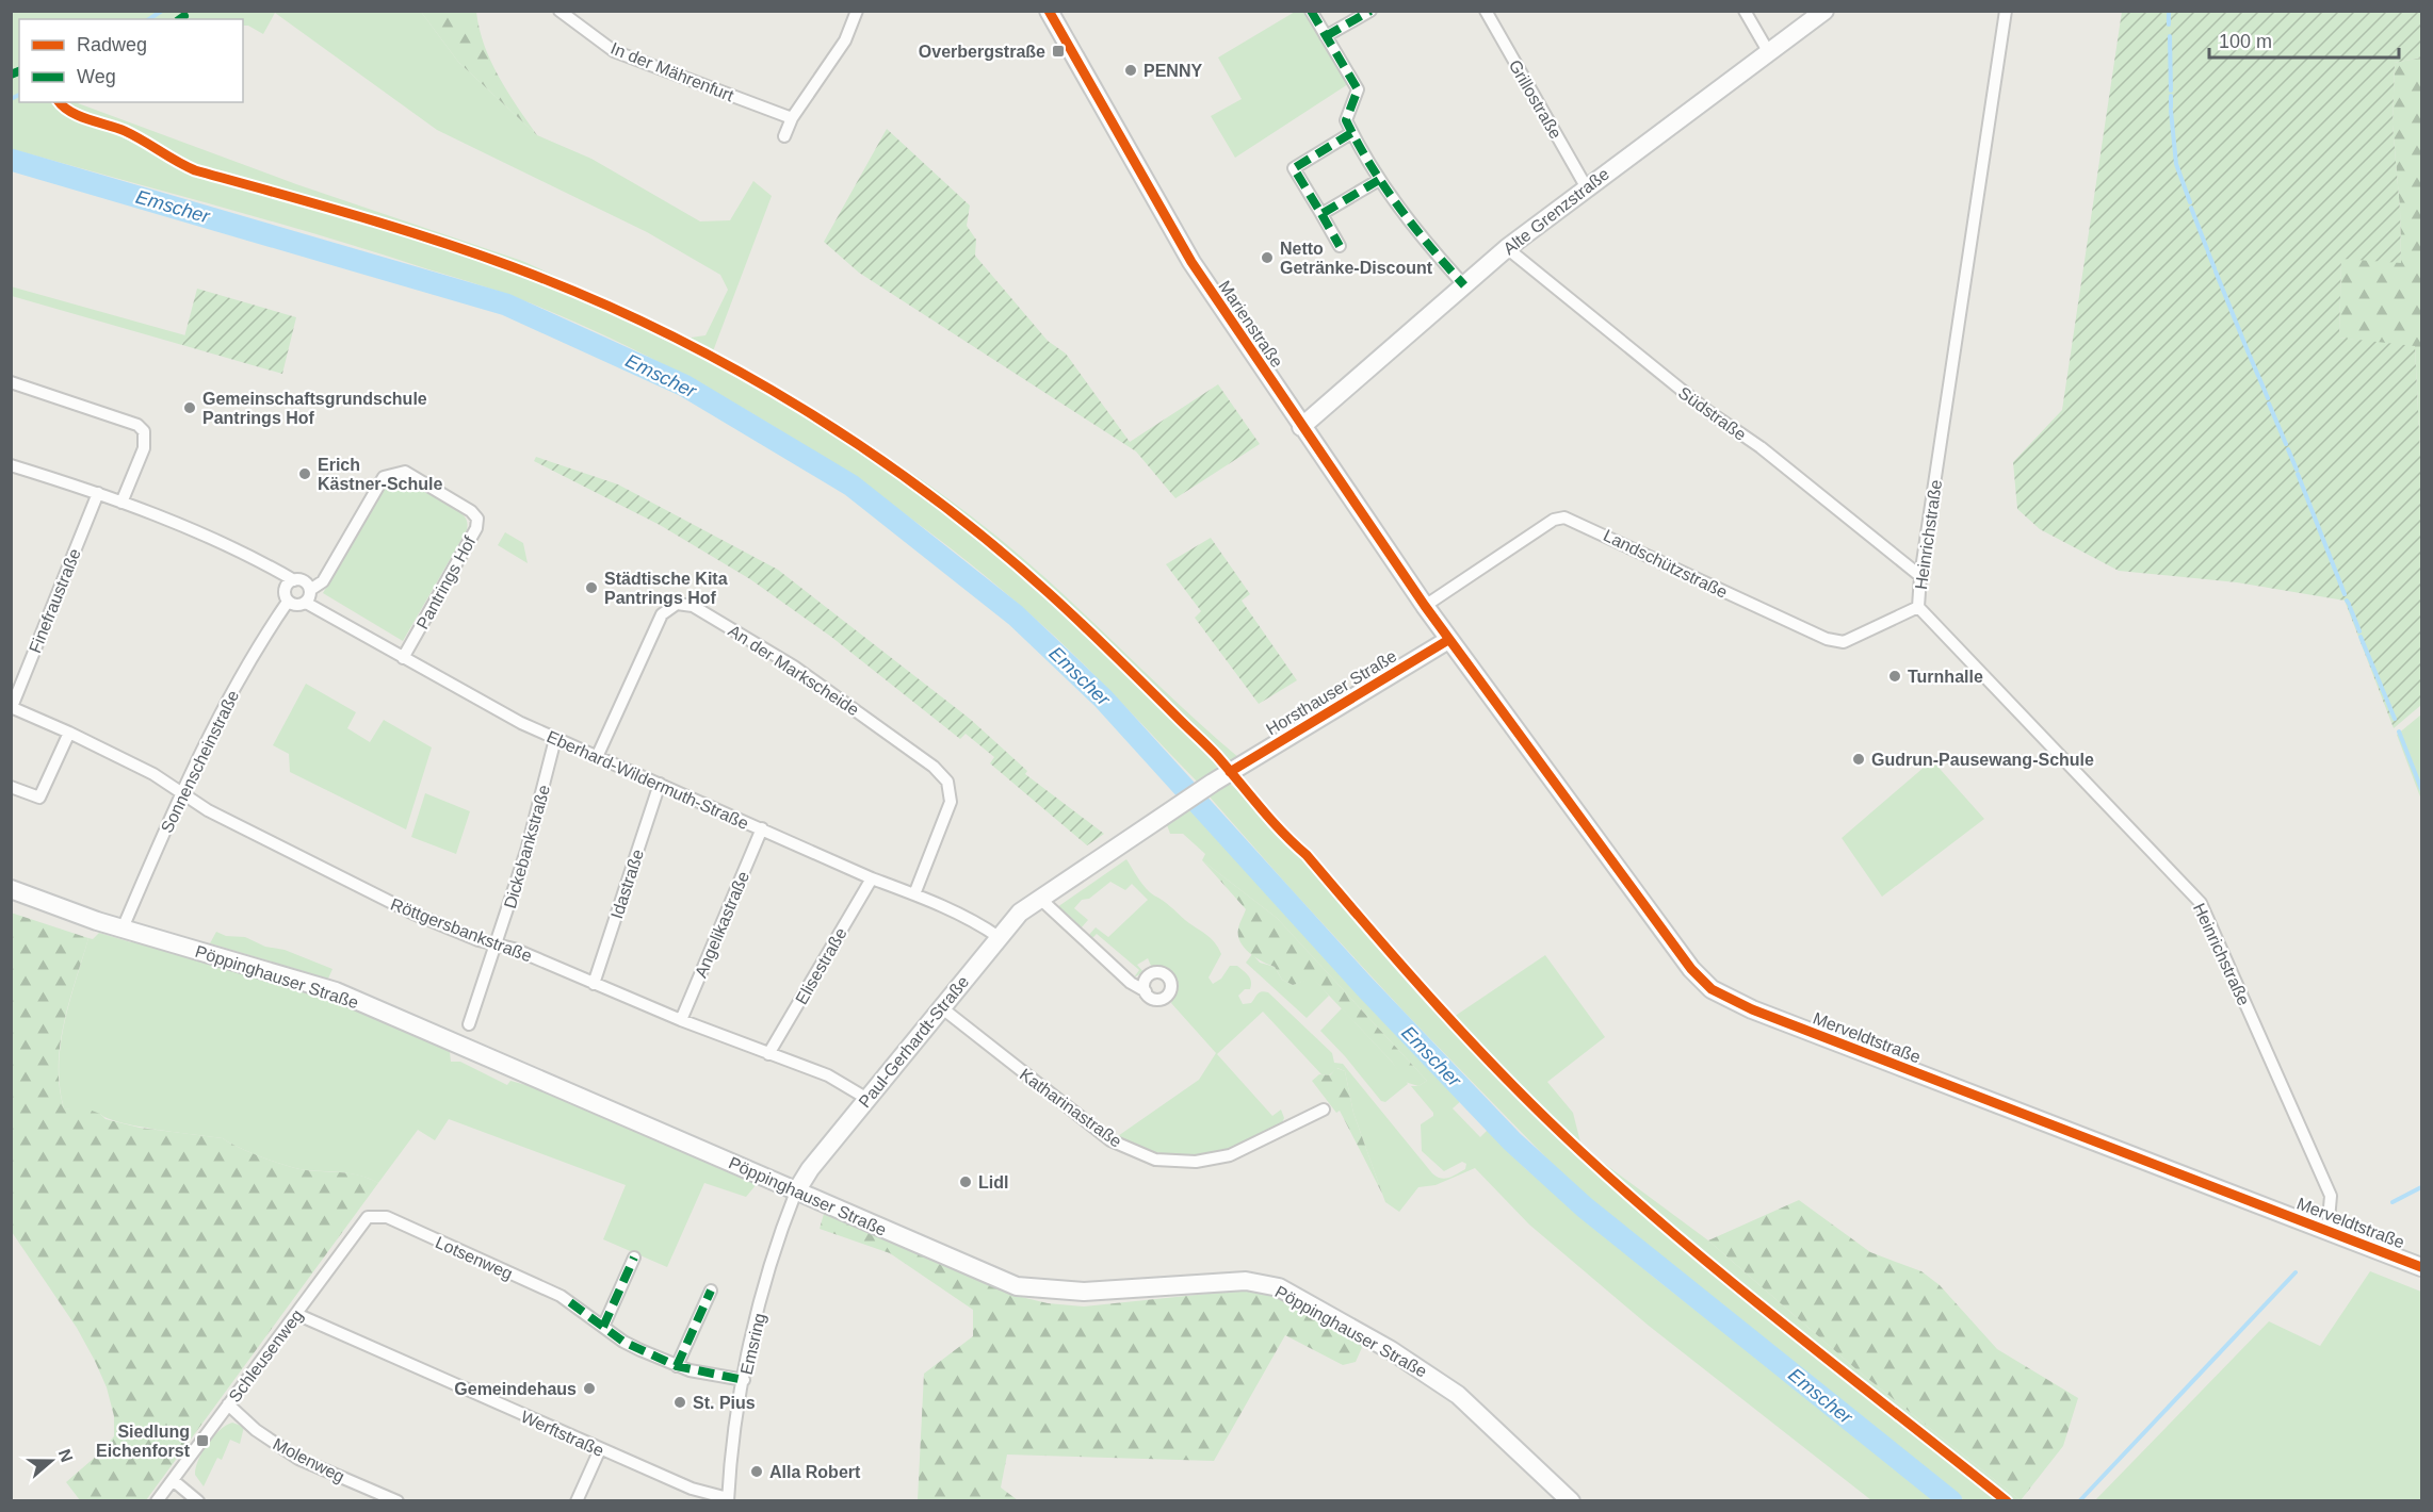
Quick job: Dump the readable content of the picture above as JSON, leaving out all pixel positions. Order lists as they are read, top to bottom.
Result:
{
  "streets": {
    "main road": [
      "Alte Grenzstraße",
      "Marienstraße",
      "Horsthauser Straße",
      "Pöppinghauser Straße",
      "Merveldtstraße",
      "Paul-Gerhardt-Straße"
    ],
    "street": [
      "In der Mährenfurt",
      "Grillostraße",
      "Südstraße",
      "Heinrichstraße",
      "Landschützstraße",
      "Pantrings Hof",
      "Finefraustraße",
      "An der Markscheide",
      "Sonnenscheinstraße",
      "Eberhard-Wildermuth-Straße",
      "Dickebankstraße",
      "Idastraße",
      "Angelikastraße",
      "Röttgersbankstraße",
      "Elisestraße",
      "Katharinastraße",
      "Lotsenweg",
      "Emsring",
      "Schleusenweg",
      "Werftstraße",
      "Molenweg"
    ]
  },
  "crossings": [
    ["Grillostraße", "Alte Grenzstraße"],
    ["Alte Grenzstraße", "Marienstraße"],
    ["Alte Grenzstraße", "Südstraße"],
    ["Marienstraße", "Landschützstraße"],
    ["Marienstraße", "Horsthauser Straße"],
    ["Marienstraße", "Merveldtstraße"],
    ["Südstraße", "Heinrichstraße"],
    ["Heinrichstraße", "Landschützstraße"],
    ["Heinrichstraße", "Merveldtstraße"],
    ["Pantrings Hof", "Sonnenscheinstraße"],
    ["Pantrings Hof", "Eberhard-Wildermuth-Straße"],
    ["Finefraustraße", "Röttgersbankstraße"],
    ["An der Markscheide", "Eberhard-Wildermuth-Straße"],
    ["Horsthauser Straße", "Merveldtstraße"],
    ["Horsthauser Straße", "Paul-Gerhardt-Straße"],
    ["Sonnenscheinstraße", "Eberhard-Wildermuth-Straße"],
    ["Sonnenscheinstraße", "Röttgersbankstraße"],
    ["Sonnenscheinstraße", "Pöppinghauser Straße"],
    ["Eberhard-Wildermuth-Straße", "Dickebankstraße"],
    ["Eberhard-Wildermuth-Straße", "Idastraße"],
    ["Eberhard-Wildermuth-Straße", "Angelikastraße"],
    ["Eberhard-Wildermuth-Straße", "Elisestraße"],
    ["Eberhard-Wildermuth-Straße", "Paul-Gerhardt-Straße"],
    ["Dickebankstraße", "Röttgersbankstraße"],
    ["Idastraße", "Röttgersbankstraße"],
    ["Angelikastraße", "Röttgersbankstraße"],
    ["Röttgersbankstraße", "Elisestraße"],
    ["Röttgersbankstraße", "Paul-Gerhardt-Straße"],
    ["Pöppinghauser Straße", "Paul-Gerhardt-Straße"],
    ["Pöppinghauser Straße", "Emsring"],
    ["Paul-Gerhardt-Straße", "Katharinastraße"],
    ["Paul-Gerhardt-Straße", "Emsring"],
    ["Lotsenweg", "Emsring"],
    ["Lotsenweg", "Schleusenweg"],
    ["Emsring", "Werftstraße"],
    ["Schleusenweg", "Werftstraße"],
    ["Schleusenweg", "Molenweg"]
  ],
  "water": ["Emscher"],
  "places": {
    "transit": ["Overbergstraße", "Siedlung Eichenforst"],
    "other": [
      "PENNY",
      "Netto Getränke-Discount",
      "Gemeinschaftsgrundschule Pantrings Hof",
      "Erich Kästner-Schule",
      "Städtische Kita Pantrings Hof",
      "Turnhalle",
      "Gudrun-Pausewang-Schule",
      "Lidl",
      "Gemeindehaus",
      "St. Pius",
      "Alla Robert"
    ]
  },
  "legend": ["Radweg", "Weg"],
  "scale_bar": "100 m",
  "north": "right"
}
